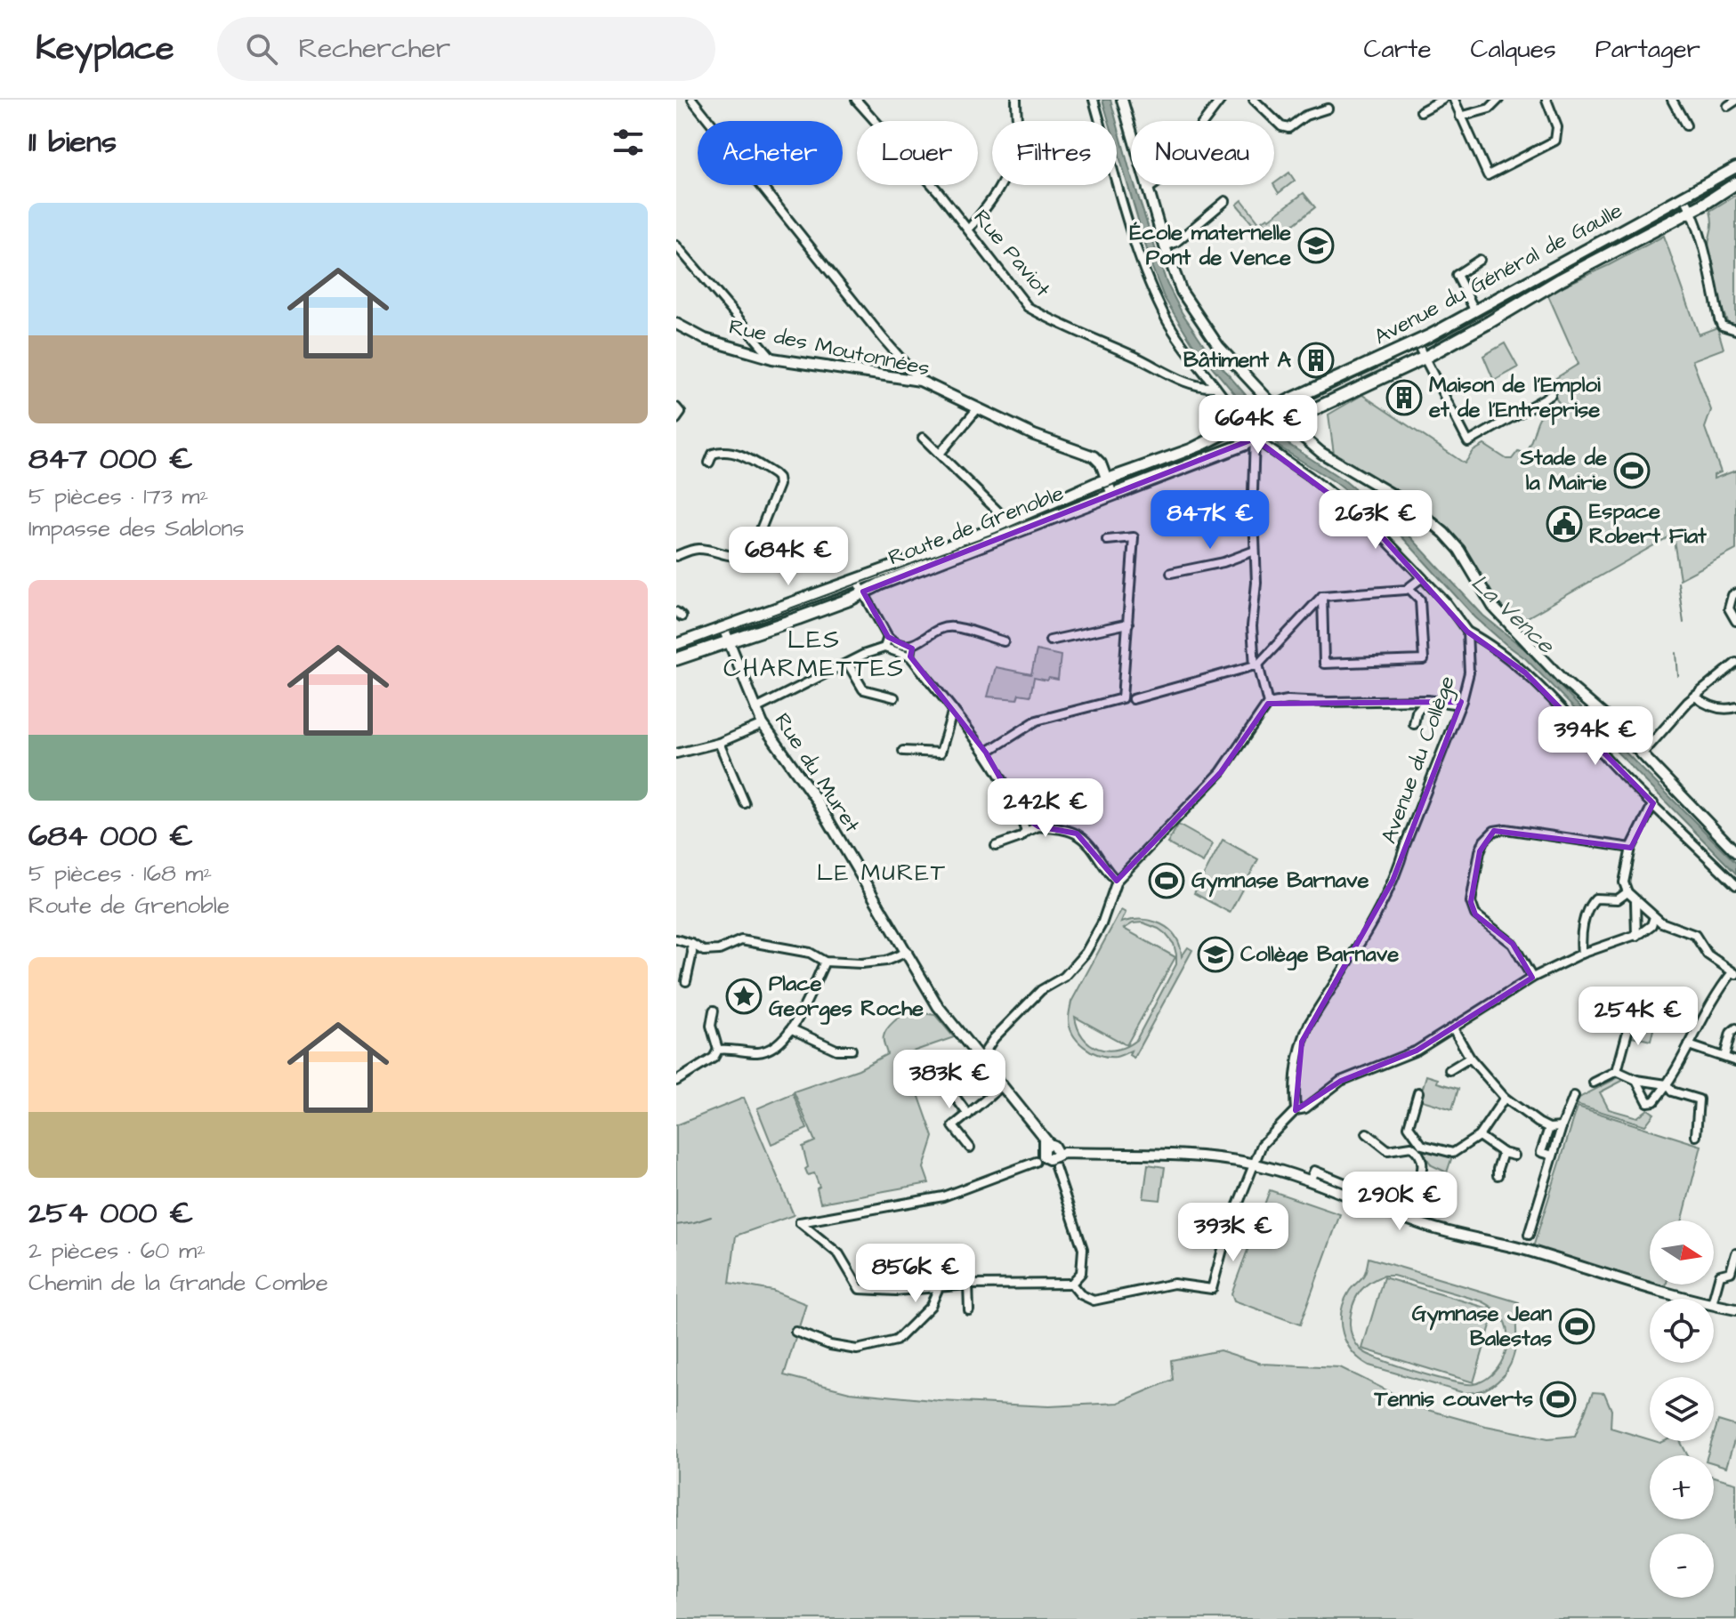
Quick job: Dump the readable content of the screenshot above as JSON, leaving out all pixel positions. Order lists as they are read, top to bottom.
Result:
{
  "streets": {
    "main road": ["Avenue du Général de Gaulle", "Route de Grenoble"],
    "street": [
      "Rue Paviot",
      "Rue des Moutonnées",
      "Avenue du Collège",
      "Rue du Muret"
    ]
  },
  "crossings": [
    ["Avenue du Général de Gaulle", "Route de Grenoble"],
    ["Rue des Moutonnées", "Route de Grenoble"],
    ["Route de Grenoble", "Rue du Muret"]
  ],
  "districts": ["LES CHARMETTES", "LE MURET"],
  "water": ["La Vence"],
  "places": {
    "school or university": ["École maternelle Pont de Vence", "Collège Barnave"],
    "building": ["Bâtiment A", "Maison de l'Emploi et de l'Entreprise"],
    "sports": [
      "Stade de la Mairie",
      "Gymnase Barnave",
      "Gymnase Jean Balestas",
      "Tennis couverts"
    ],
    "public building": ["Espace Robert Fiat"],
    "place": ["Place Georges Roche"]
  },
  "north": "right",
  "page": {
    "header": "Keyplace",
    "search": "Rechercher",
    "nav": ["Carte", "Calques", "Partager"],
    "heading": "11 biens",
    "chip": [
      "Acheter",
      "Louer",
      "Filtres",
      "Nouveau"
    ],
    "list": [
      {
        "name": "847 000 €",
        "note": "5 pièces · 173 m² · Impasse des Sablons"
      },
      {
        "name": "684 000 €",
        "note": "5 pièces · 168 m² · Route de Grenoble"
      },
      {
        "name": "254 000 €",
        "note": "2 pièces · 60 m² · Chemin de la Grande Combe"
      }
    ],
    "price": [
      "664K €",
      "847K €",
      "263K €",
      "684K €",
      "394K €",
      "242K €",
      "254K €",
      "383K €",
      "290K €",
      "393K €",
      "856K €"
    ],
    "map_buttons": ["+", "−"]
  }
}
